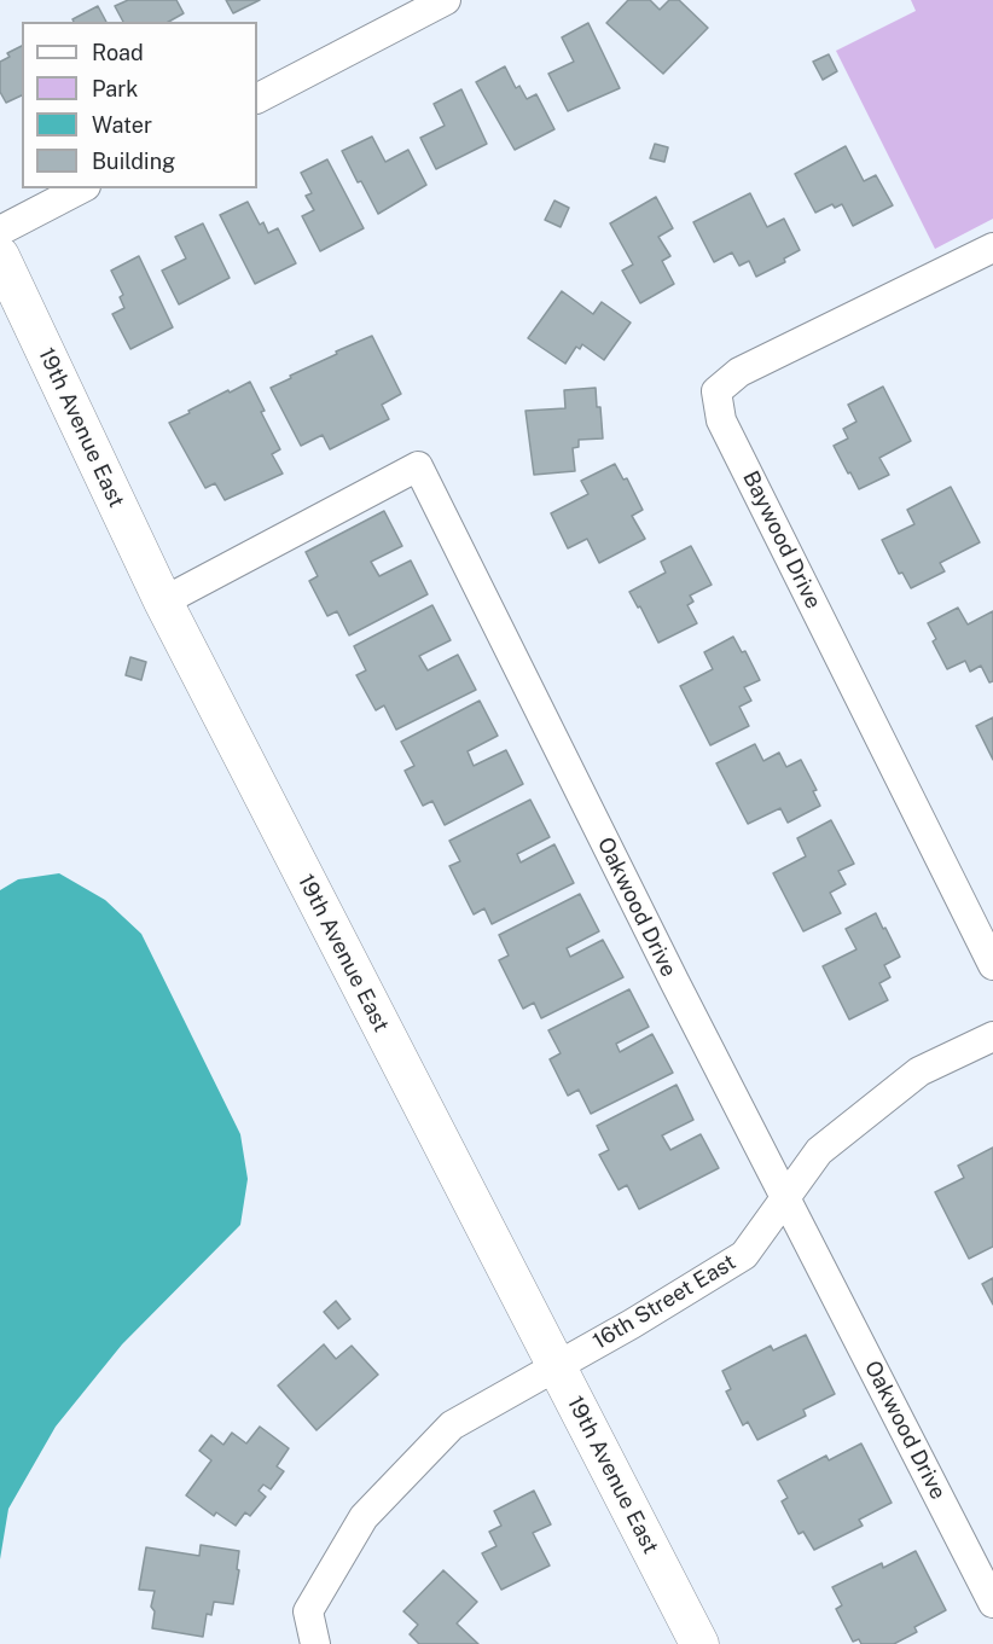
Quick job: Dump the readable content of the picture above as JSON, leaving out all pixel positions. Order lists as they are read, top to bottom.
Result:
{
  "streets": {
    "street": [
      "19th Avenue East",
      "Baywood Drive",
      "Oakwood Drive",
      "16th Street East"
    ]
  },
  "crossings": [
    ["19th Avenue East", "Oakwood Drive"],
    ["19th Avenue East", "16th Street East"],
    ["Oakwood Drive", "16th Street East"]
  ],
  "legend": [
    "Road",
    "Park",
    "Water",
    "Building"
  ]
}
